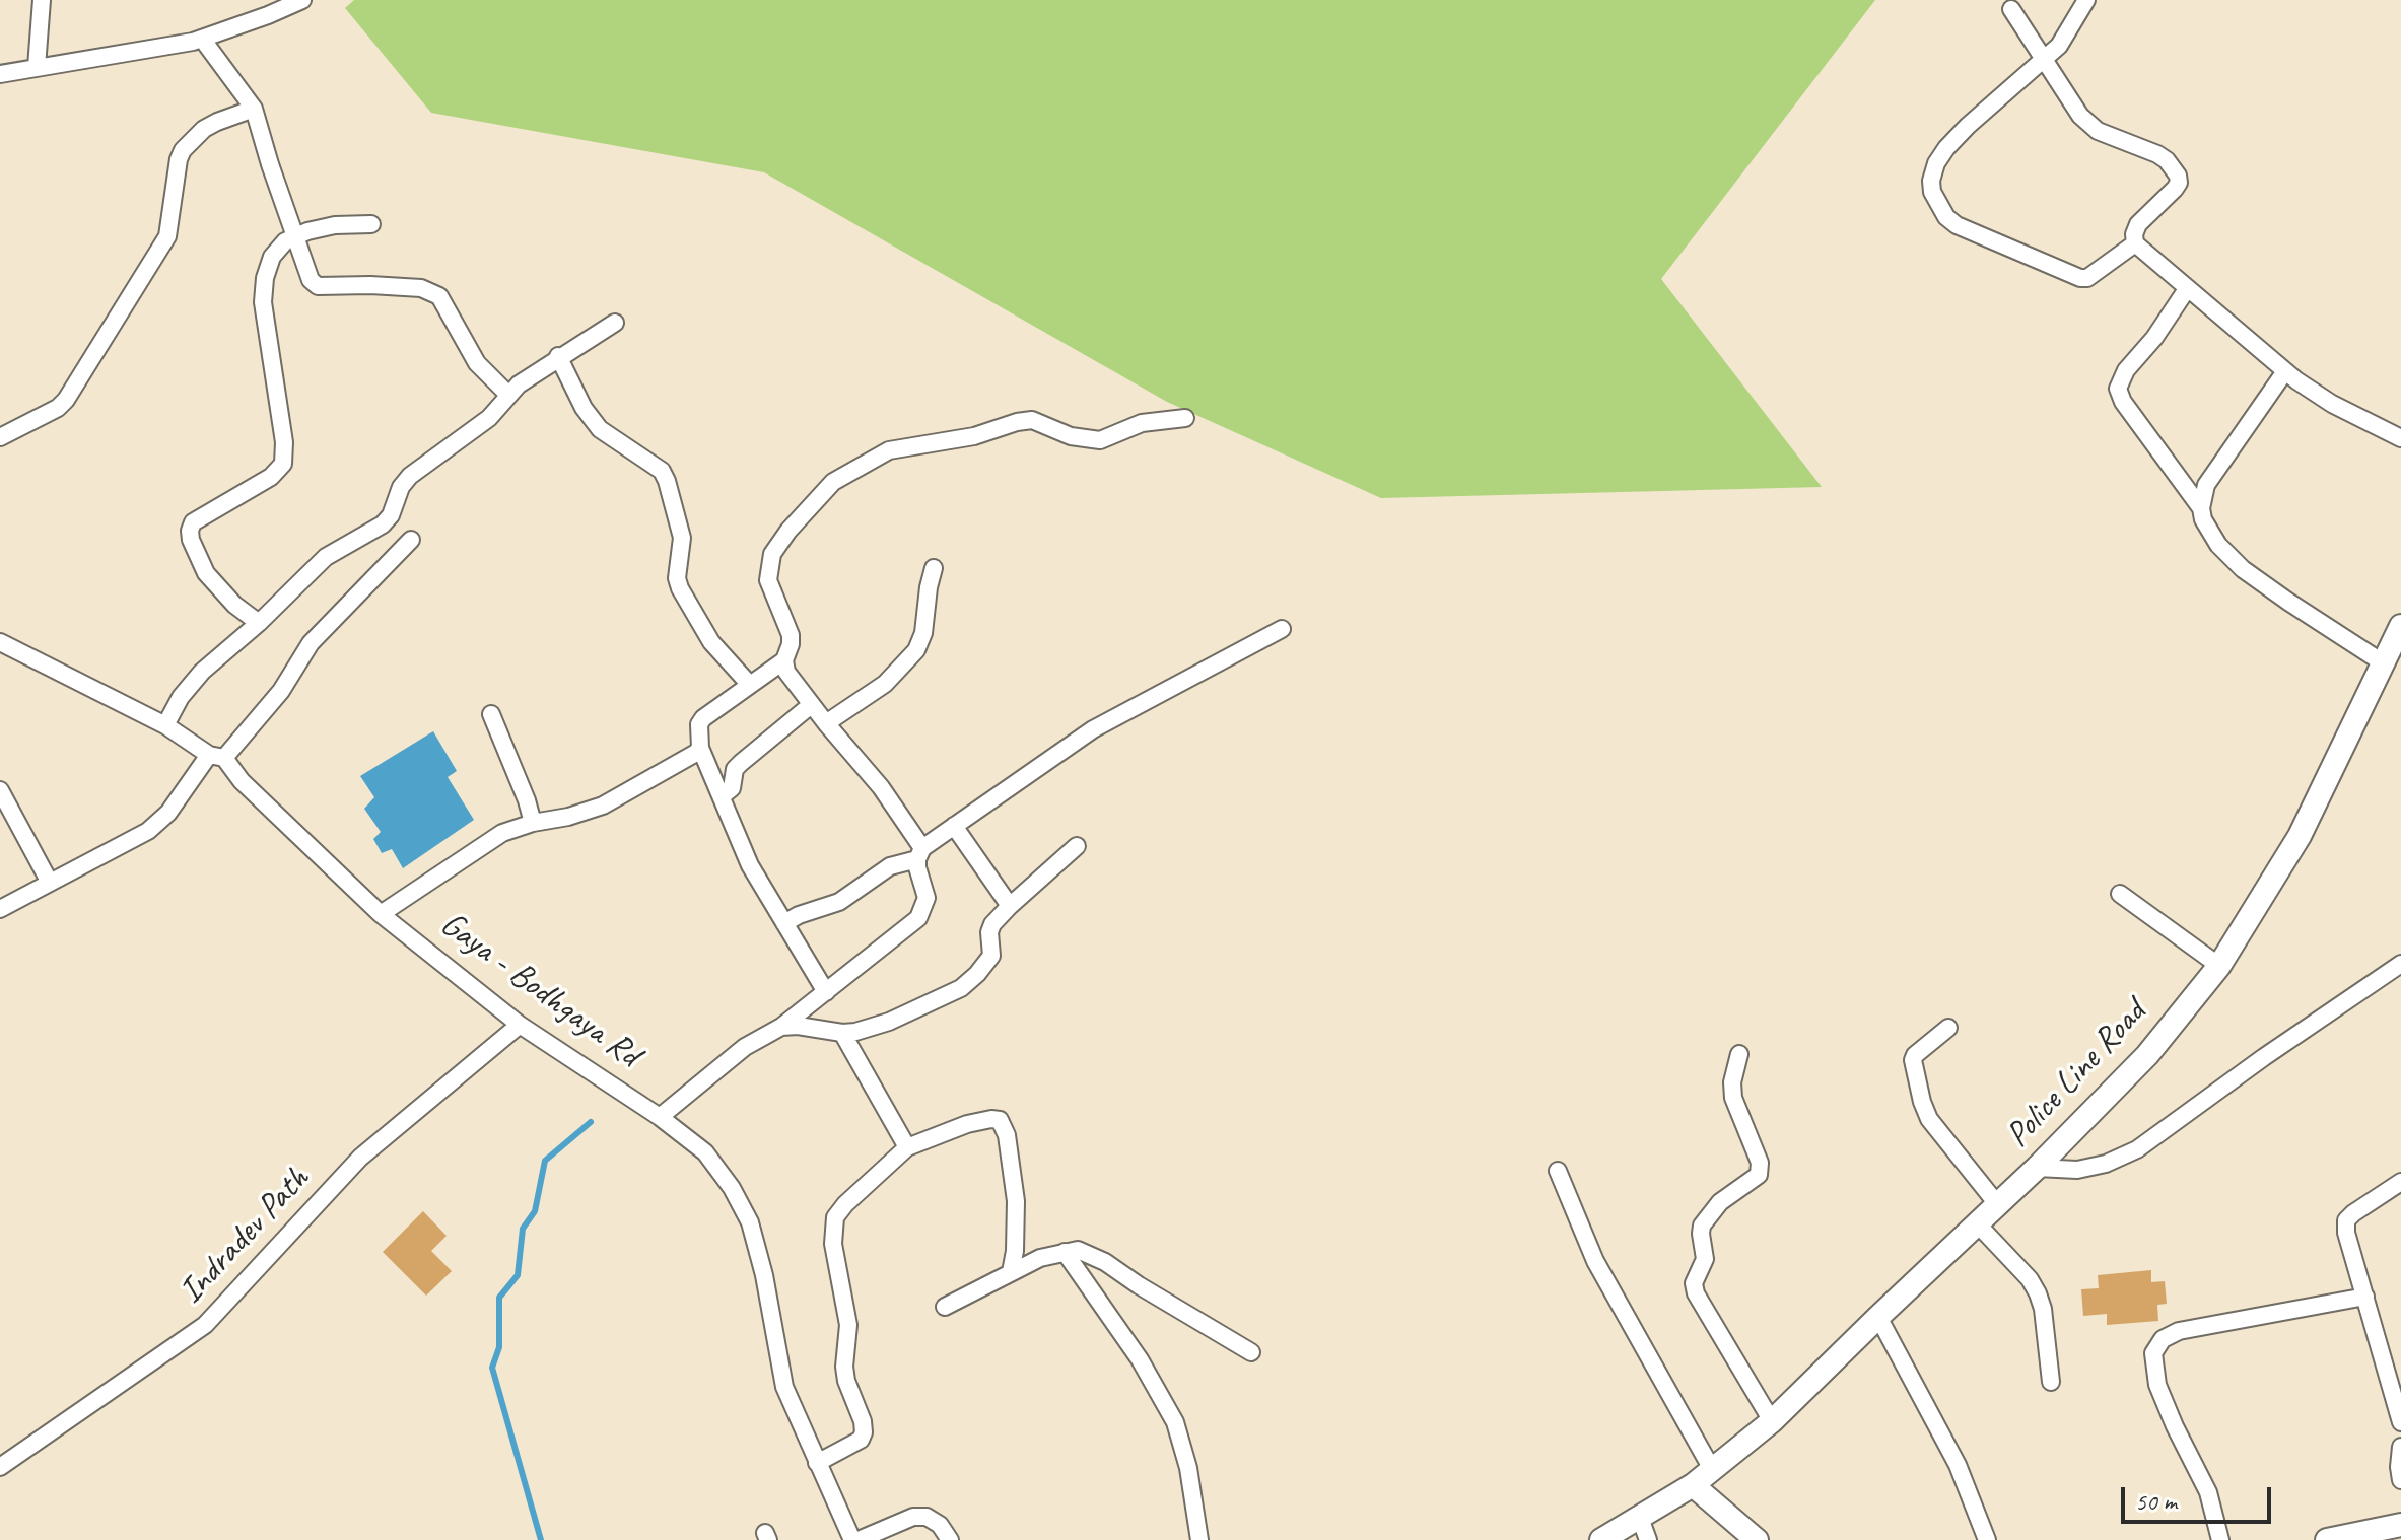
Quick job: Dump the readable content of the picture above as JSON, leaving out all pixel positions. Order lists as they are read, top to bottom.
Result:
{
  "streets": {
    "street": ["Gaya - Bodhgaya Rd", "Police Line Road", "Indradev Path"]
  },
  "crossings": [
    ["Gaya - Bodhgaya Rd", "Indradev Path"]
  ],
  "scale_bar": "50 m"
}
